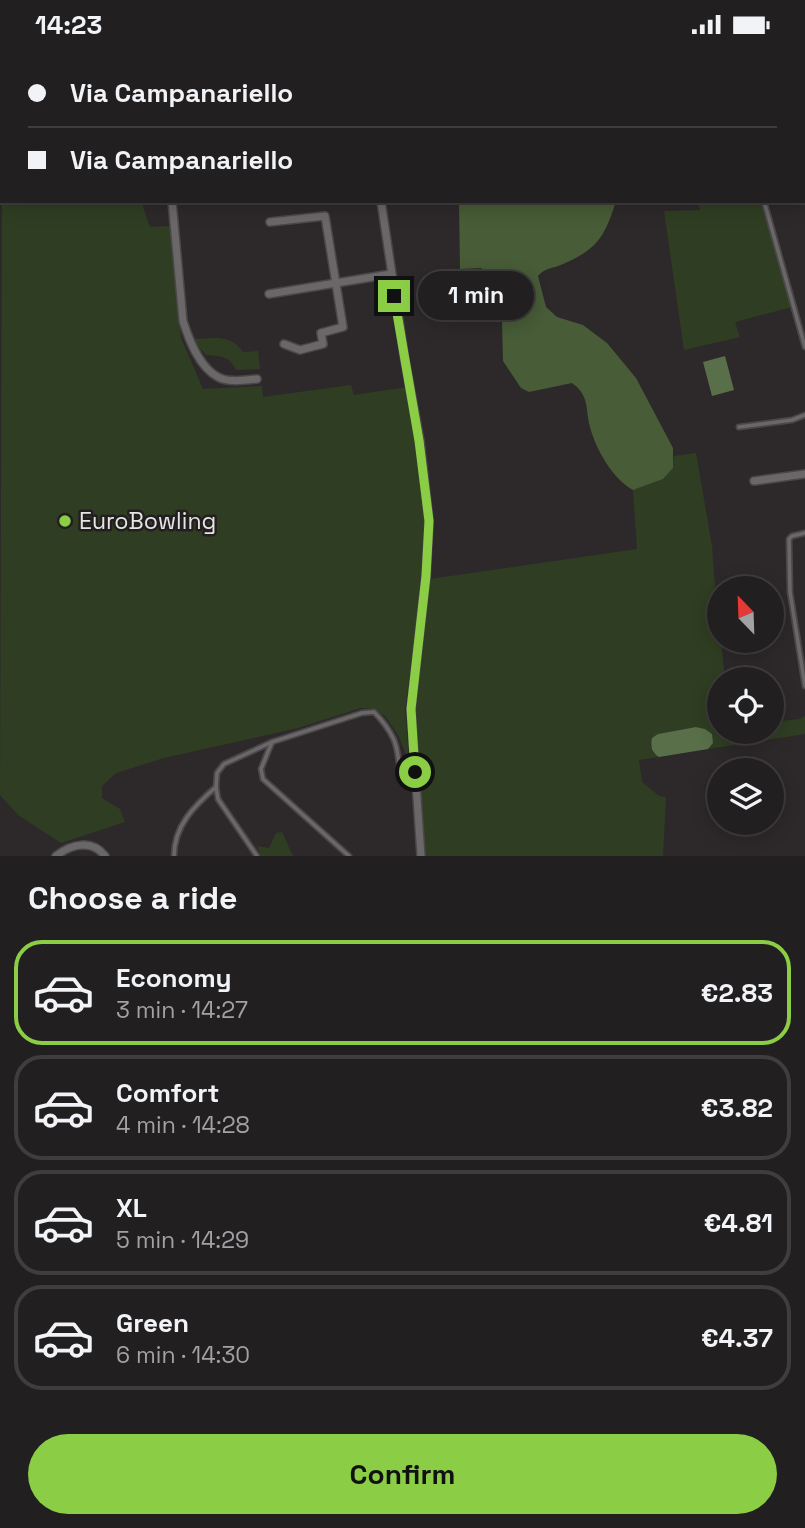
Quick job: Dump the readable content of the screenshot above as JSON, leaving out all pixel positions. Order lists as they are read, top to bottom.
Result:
{
  "places": ["EuroBowling"],
  "north": "top left",
  "page": {
    "status": "14:23",
    "banner": ["Via Campanariello", "Via Campanariello"],
    "bubble": "1 min",
    "heading": "Choose a ride",
    "list": [
      {
        "name": "Economy",
        "note": "3 min · 14:27",
        "value": "€2.83"
      },
      {
        "name": "Comfort",
        "note": "4 min · 14:28",
        "value": "€3.82"
      },
      {
        "name": "XL",
        "note": "5 min · 14:29",
        "value": "€4.81"
      },
      {
        "name": "Green",
        "note": "6 min · 14:30",
        "value": "€4.37"
      }
    ],
    "buttons": "Confirm"
  }
}
